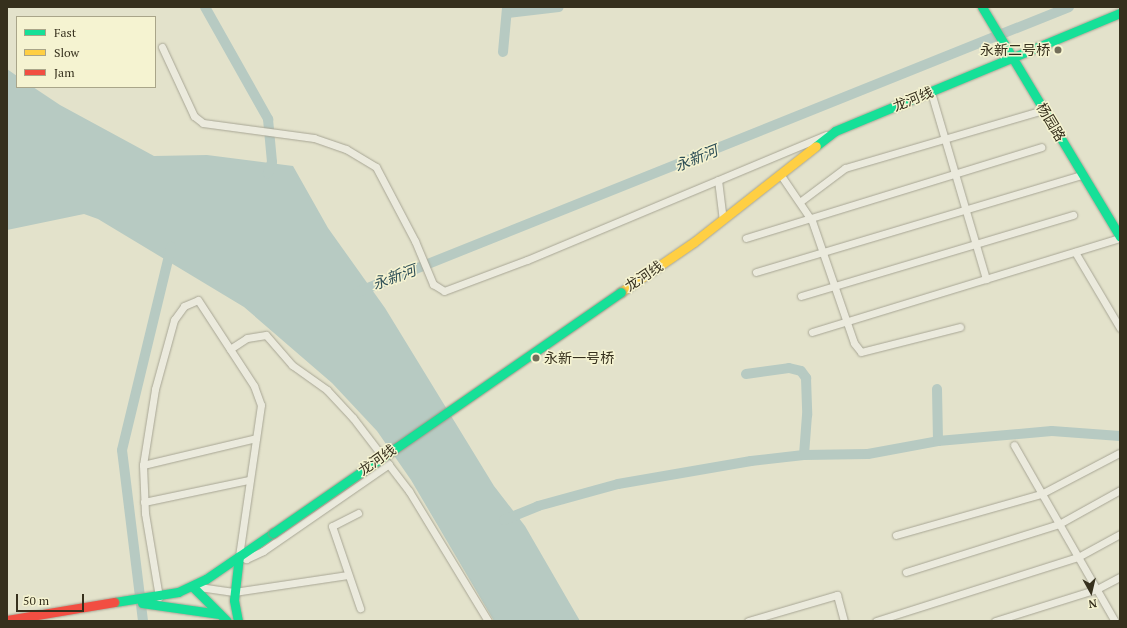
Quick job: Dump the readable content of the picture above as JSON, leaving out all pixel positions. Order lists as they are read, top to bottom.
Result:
{
  "streets": {
    "street": ["龙河线", "杨园路"]
  },
  "crossings": [
    ["龙河线", "杨园路"]
  ],
  "water": ["永新河"],
  "places": ["永新二号桥", "永新一号桥"],
  "legend": ["Fast", "Slow", "Jam"],
  "scale_bar": "50 m",
  "north": "bottom"
}
